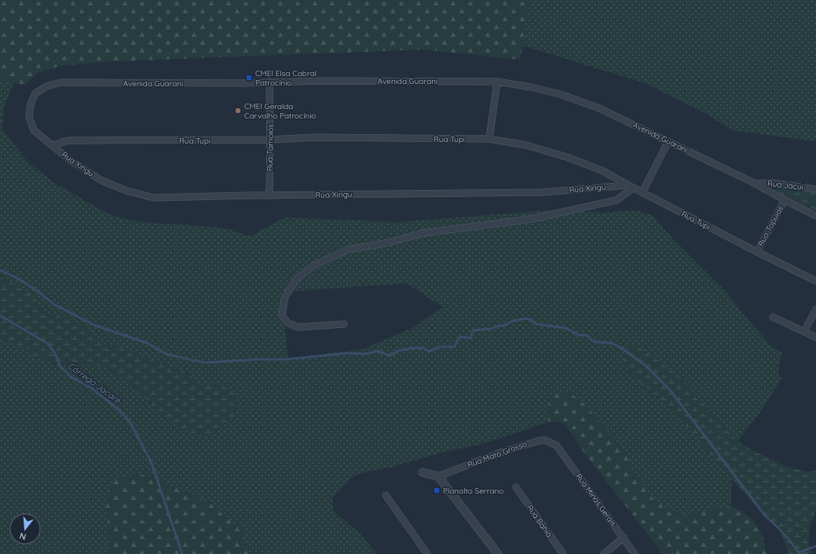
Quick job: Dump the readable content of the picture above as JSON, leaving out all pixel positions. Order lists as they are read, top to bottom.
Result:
{
  "streets": {
    "street": [
      "Avenida Guarani",
      "Rua Tupi",
      "Rua Tamoios",
      "Rua Xingu",
      "Rua Jaçuí",
      "Rua Tapuias",
      "Rua Mato Grosso",
      "Rua Minas Gerais",
      "Rua Bahia"
    ]
  },
  "crossings": [
    ["Avenida Guarani", "Rua Tupi"],
    ["Avenida Guarani", "Rua Tamoios"],
    ["Avenida Guarani", "Rua Xingu"],
    ["Avenida Guarani", "Rua Jaçuí"],
    ["Avenida Guarani", "Rua Tapuias"],
    ["Rua Tupi", "Rua Tamoios"],
    ["Rua Tupi", "Rua Xingu"],
    ["Rua Tupi", "Rua Tapuias"],
    ["Rua Tamoios", "Rua Xingu"],
    ["Rua Mato Grosso", "Rua Minas Gerais"]
  ],
  "water": ["Córrego Jacaré"],
  "places": {
    "transit": ["CMEI Elsa Cabral Patrocínio", "Planalto Serrano"],
    "other": ["CMEI Geralda Carvalho Patrocínio"]
  },
  "north": "bottom"
}
